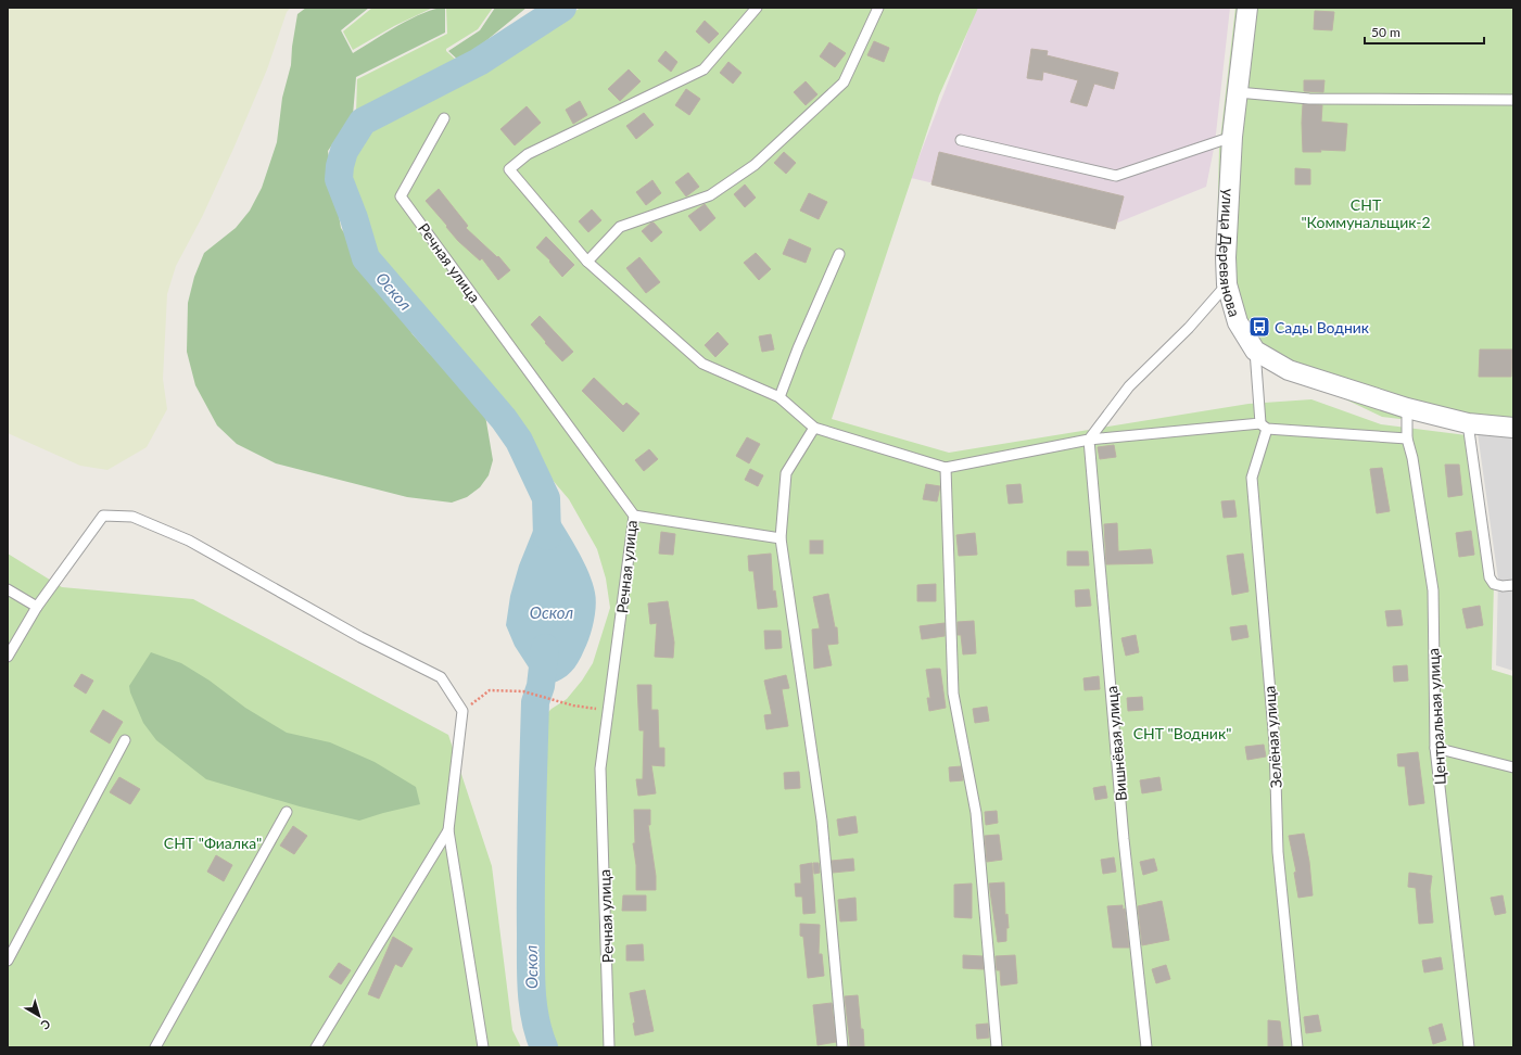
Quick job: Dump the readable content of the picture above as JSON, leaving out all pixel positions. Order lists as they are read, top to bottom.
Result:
{
  "streets": {
    "street": ["улица Деревянова"],
    "lane": [
      "Речная улица",
      "Центральная улица",
      "Зелёная улица",
      "Вишнёвая улица"
    ]
  },
  "crossings": [
    ["улица Деревянова", "Центральная улица"]
  ],
  "water": ["Оскол"],
  "parks": ["СНТ \"Коммунальщик-2", "СНТ \"Водник\"", "СНТ \"Фиалка\""],
  "places": {
    "bus stop": ["Сады Водник"]
  },
  "scale_bar": "50 m",
  "north": "bottom right"
}
